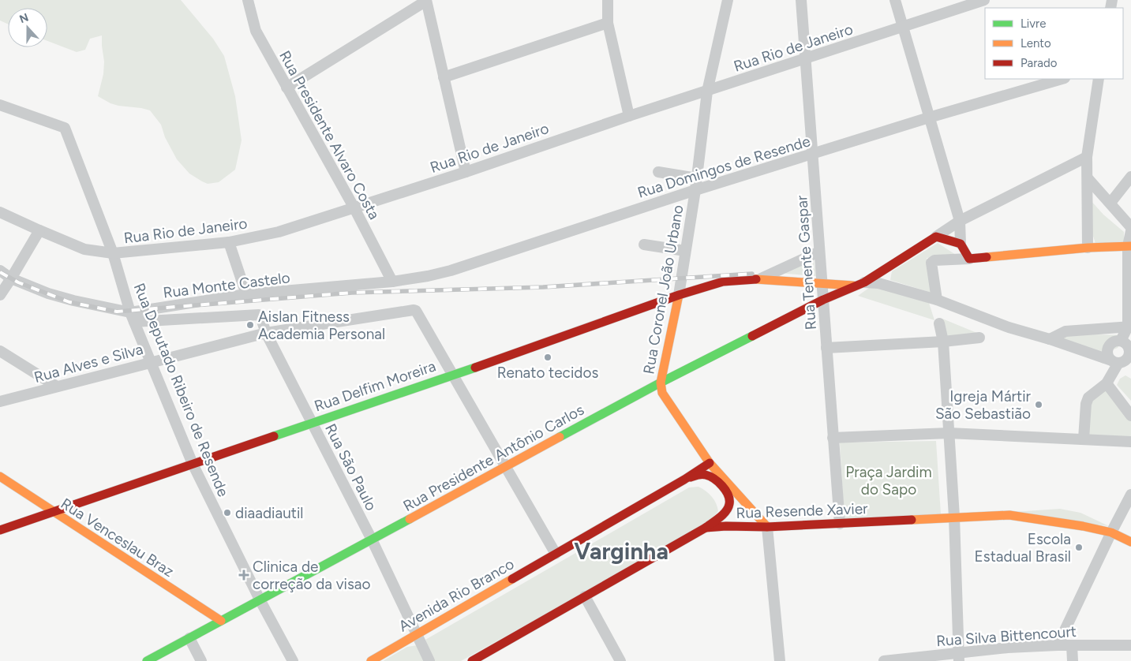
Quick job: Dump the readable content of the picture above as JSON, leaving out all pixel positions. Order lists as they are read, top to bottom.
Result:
{
  "streets": {
    "main road": [
      "Rua Coronel João Urbano",
      "Rua Delfim Moreira",
      "Rua Presidente Antônio Carlos",
      "Rua Resende Xavier",
      "Rua Venceslau Braz",
      "Avenida Rio Branco"
    ],
    "street": [
      "Rua Rio de Janeiro",
      "Rua Presidente Alvaro Costa",
      "Rua Domingos de Resende",
      "Rua Tenente Gaspar",
      "Rua Monte Castelo",
      "Rua Alves e Silva",
      "Rua Deputado Ribeiro de Resende",
      "Rua São Paulo",
      "Rua Silva Bittencourt"
    ]
  },
  "crossings": [
    ["Rua Rio de Janeiro", "Rua Presidente Alvaro Costa"],
    ["Rua Rio de Janeiro", "Rua Tenente Gaspar"],
    ["Rua Rio de Janeiro", "Rua Coronel João Urbano"],
    ["Rua Rio de Janeiro", "Rua Deputado Ribeiro de Resende"],
    ["Rua Presidente Alvaro Costa", "Rua Domingos de Resende"],
    ["Rua Presidente Alvaro Costa", "Rua Monte Castelo"],
    ["Rua Domingos de Resende", "Rua Tenente Gaspar"],
    ["Rua Domingos de Resende", "Rua Monte Castelo"],
    ["Rua Domingos de Resende", "Rua Coronel João Urbano"],
    ["Rua Tenente Gaspar", "Rua Delfim Moreira"],
    ["Rua Tenente Gaspar", "Rua Presidente Antônio Carlos"],
    ["Rua Tenente Gaspar", "Rua Resende Xavier"],
    ["Rua Monte Castelo", "Rua Deputado Ribeiro de Resende"],
    ["Rua Monte Castelo", "Rua São Paulo"],
    ["Rua Coronel João Urbano", "Rua Delfim Moreira"],
    ["Rua Coronel João Urbano", "Rua Presidente Antônio Carlos"],
    ["Rua Coronel João Urbano", "Rua Resende Xavier"],
    ["Rua Alves e Silva", "Rua Delfim Moreira"],
    ["Rua Alves e Silva", "Rua Deputado Ribeiro de Resende"],
    ["Rua Alves e Silva", "Rua São Paulo"],
    ["Rua Delfim Moreira", "Rua Deputado Ribeiro de Resende"],
    ["Rua Delfim Moreira", "Rua Presidente Antônio Carlos"],
    ["Rua Delfim Moreira", "Rua São Paulo"],
    ["Rua Delfim Moreira", "Rua Venceslau Braz"],
    ["Rua Deputado Ribeiro de Resende", "Rua Presidente Antônio Carlos"],
    ["Rua Deputado Ribeiro de Resende", "Rua São Paulo"],
    ["Rua Presidente Antônio Carlos", "Rua São Paulo"],
    ["Rua Presidente Antônio Carlos", "Rua Venceslau Braz"],
    ["Rua São Paulo", "Avenida Rio Branco"]
  ],
  "districts": ["Varginha"],
  "parks": ["Praça Jardim do Sapo"],
  "places": {
    "other": [
      "Aislan Fitness Academia Personal",
      "Renato tecidos",
      "Igreja Mártir São Sebastião",
      "diaadiautil",
      "Escola Estadual Brasil"
    ],
    "health": ["Clinica de correção da visao"]
  },
  "legend": ["Livre", "Lento", "Parado"],
  "north": "top"
}
